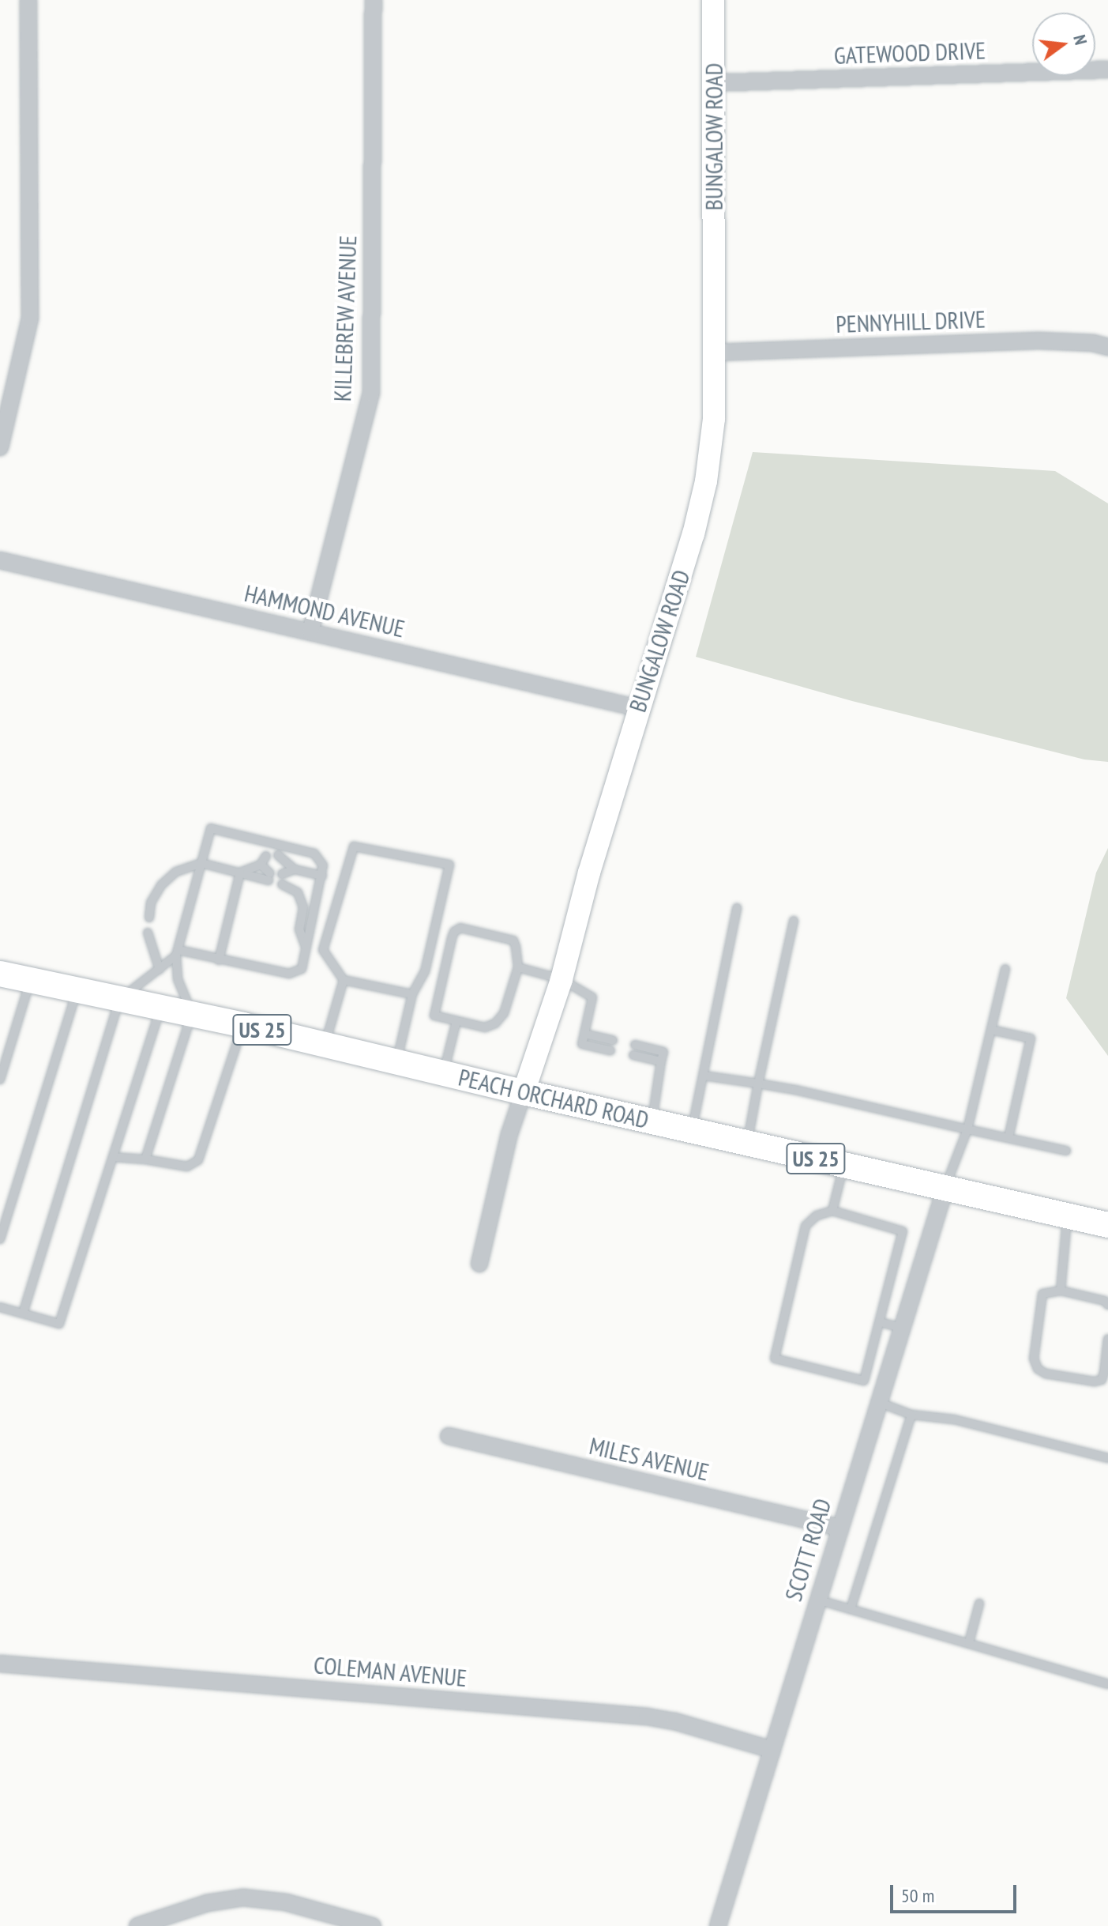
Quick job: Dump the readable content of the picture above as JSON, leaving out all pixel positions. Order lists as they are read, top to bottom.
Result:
{
  "streets": {
    "main road": ["US 25", "PEACH ORCHARD ROAD"],
    "street": [
      "GATEWOOD DRIVE",
      "BUNGALOW ROAD",
      "KILLEBREW AVENUE",
      "PENNYHILL DRIVE",
      "HAMMOND AVENUE",
      "MILES AVENUE",
      "SCOTT ROAD",
      "COLEMAN AVENUE"
    ]
  },
  "crossings": [
    ["GATEWOOD DRIVE", "BUNGALOW ROAD"],
    ["BUNGALOW ROAD", "PENNYHILL DRIVE"],
    ["BUNGALOW ROAD", "HAMMOND AVENUE"],
    ["BUNGALOW ROAD", "PEACH ORCHARD ROAD"],
    ["KILLEBREW AVENUE", "HAMMOND AVENUE"],
    ["PEACH ORCHARD ROAD", "SCOTT ROAD"],
    ["MILES AVENUE", "SCOTT ROAD"],
    ["SCOTT ROAD", "COLEMAN AVENUE"]
  ],
  "scale_bar": "50 m",
  "north": "right"
}
